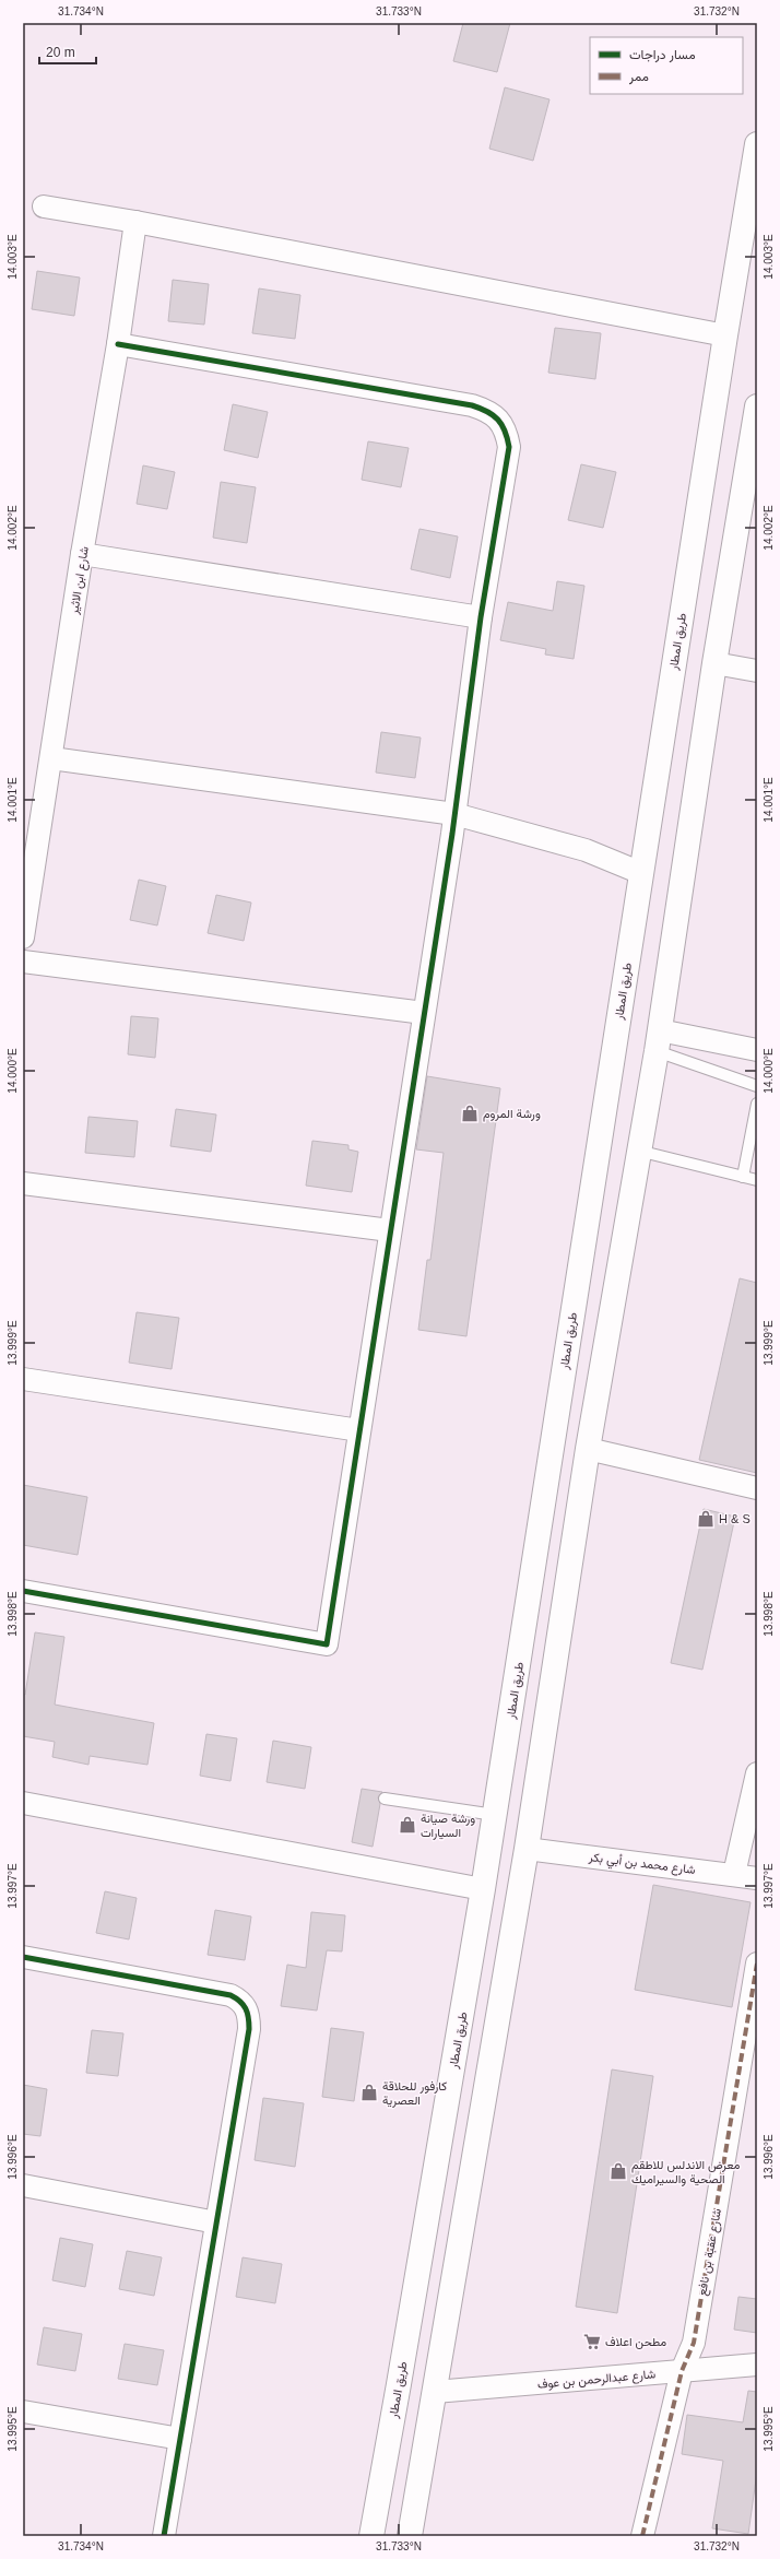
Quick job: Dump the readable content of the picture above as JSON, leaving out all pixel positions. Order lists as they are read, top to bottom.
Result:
{
  "streets": {
    "highway": ["طريق المطار"],
    "street": [
      "شارع ابن الاثير",
      "شارع محمد بن أبي بكر",
      "شارع عقبة بن نافع",
      "شارع عبدالرحمن بن عوف"
    ]
  },
  "crossings": [
    ["شارع عقبة بن نافع", "شارع عبدالرحمن بن عوف"]
  ],
  "places": {
    "shop": [
      "ورشة المروم",
      "H & S",
      "ورشة صيانة السيارات",
      "كارفور للحلاقة العصرية",
      "معرض الاندلس للاطقم الصحية والسيراميك"
    ],
    "supermarket": ["مطحن اعلاف"]
  },
  "legend": ["مسار دراجات", "ممر"],
  "scale_bar": "20 m",
  "coordinates": [
    "31.734°N",
    "31.733°N",
    "31.732°N",
    "14.003°E",
    "14.002°E",
    "14.001°E",
    "14.000°E",
    "13.999°E",
    "13.998°E",
    "13.997°E",
    "13.996°E",
    "13.995°E"
  ]
}
